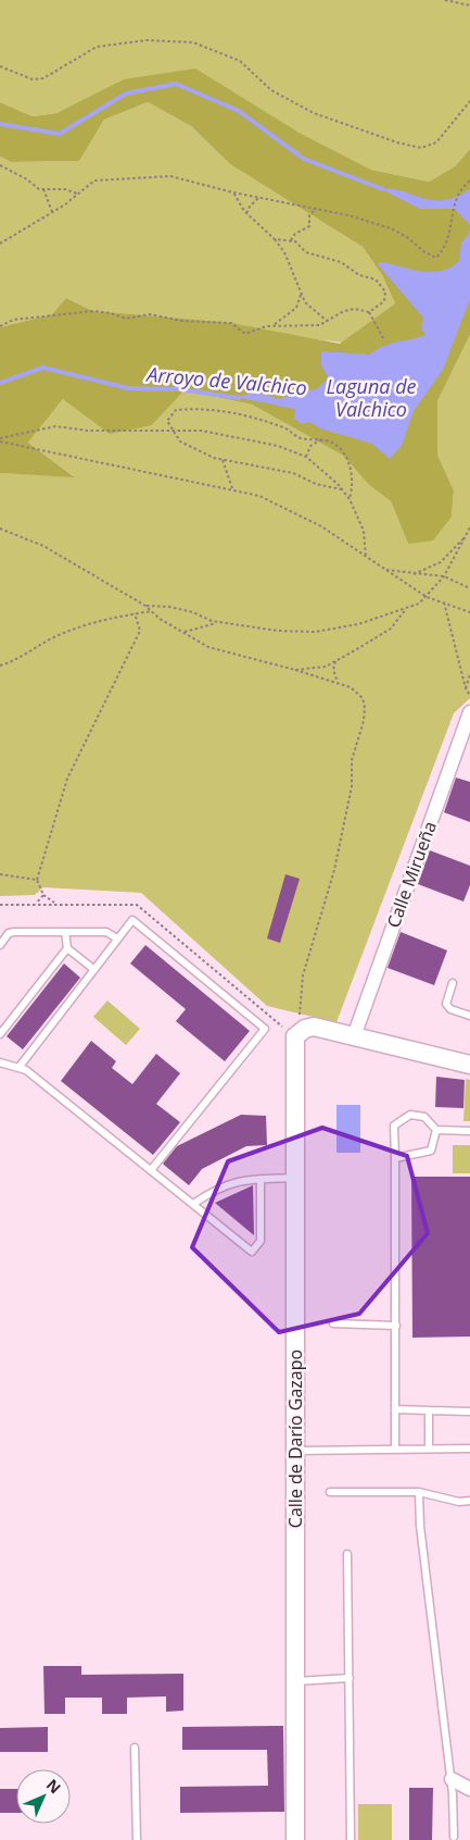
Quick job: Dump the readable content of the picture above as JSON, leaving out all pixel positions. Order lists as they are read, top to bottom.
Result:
{
  "streets": {
    "street": ["Calle Mirueña", "Calle de Darío Gazapo"]
  },
  "crossings": [
    ["Calle Mirueña", "Calle de Darío Gazapo"]
  ],
  "water": ["Arroyo de Valchico", "Laguna de Valchico"],
  "north": "top right"
}
